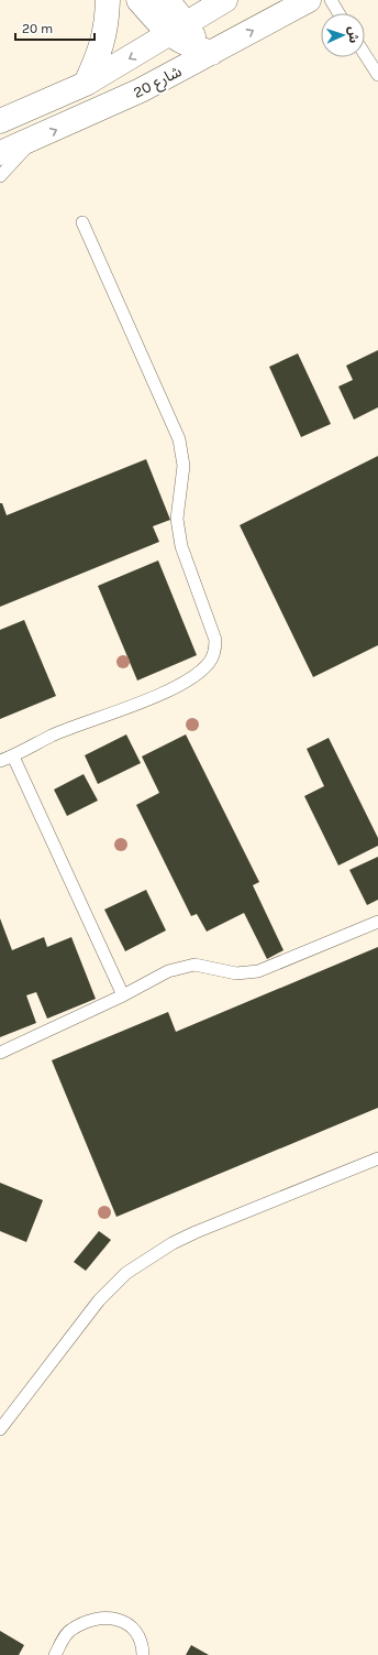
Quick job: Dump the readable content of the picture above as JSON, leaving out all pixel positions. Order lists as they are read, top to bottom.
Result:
{
  "streets": {
    "main road": ["شارع 20"]
  },
  "scale_bar": "20 m",
  "north": "right"
}
